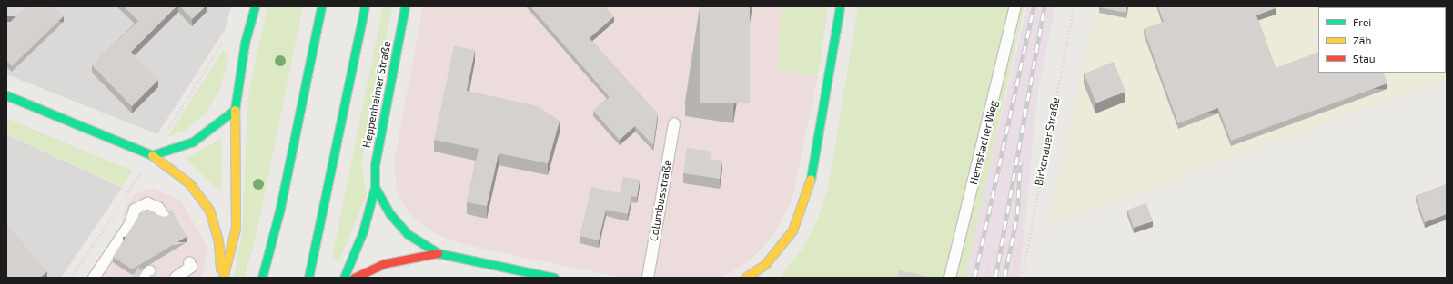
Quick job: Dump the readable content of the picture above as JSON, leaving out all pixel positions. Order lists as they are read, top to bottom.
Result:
{
  "streets": {
    "main road": ["Heppenheimer Straße"],
    "lane": ["Hemsbacher Weg", "Columbusstraße"],
    "path": ["Birkenauer Straße"]
  },
  "legend": ["Frei", "Zäh", "Stau"]
}
